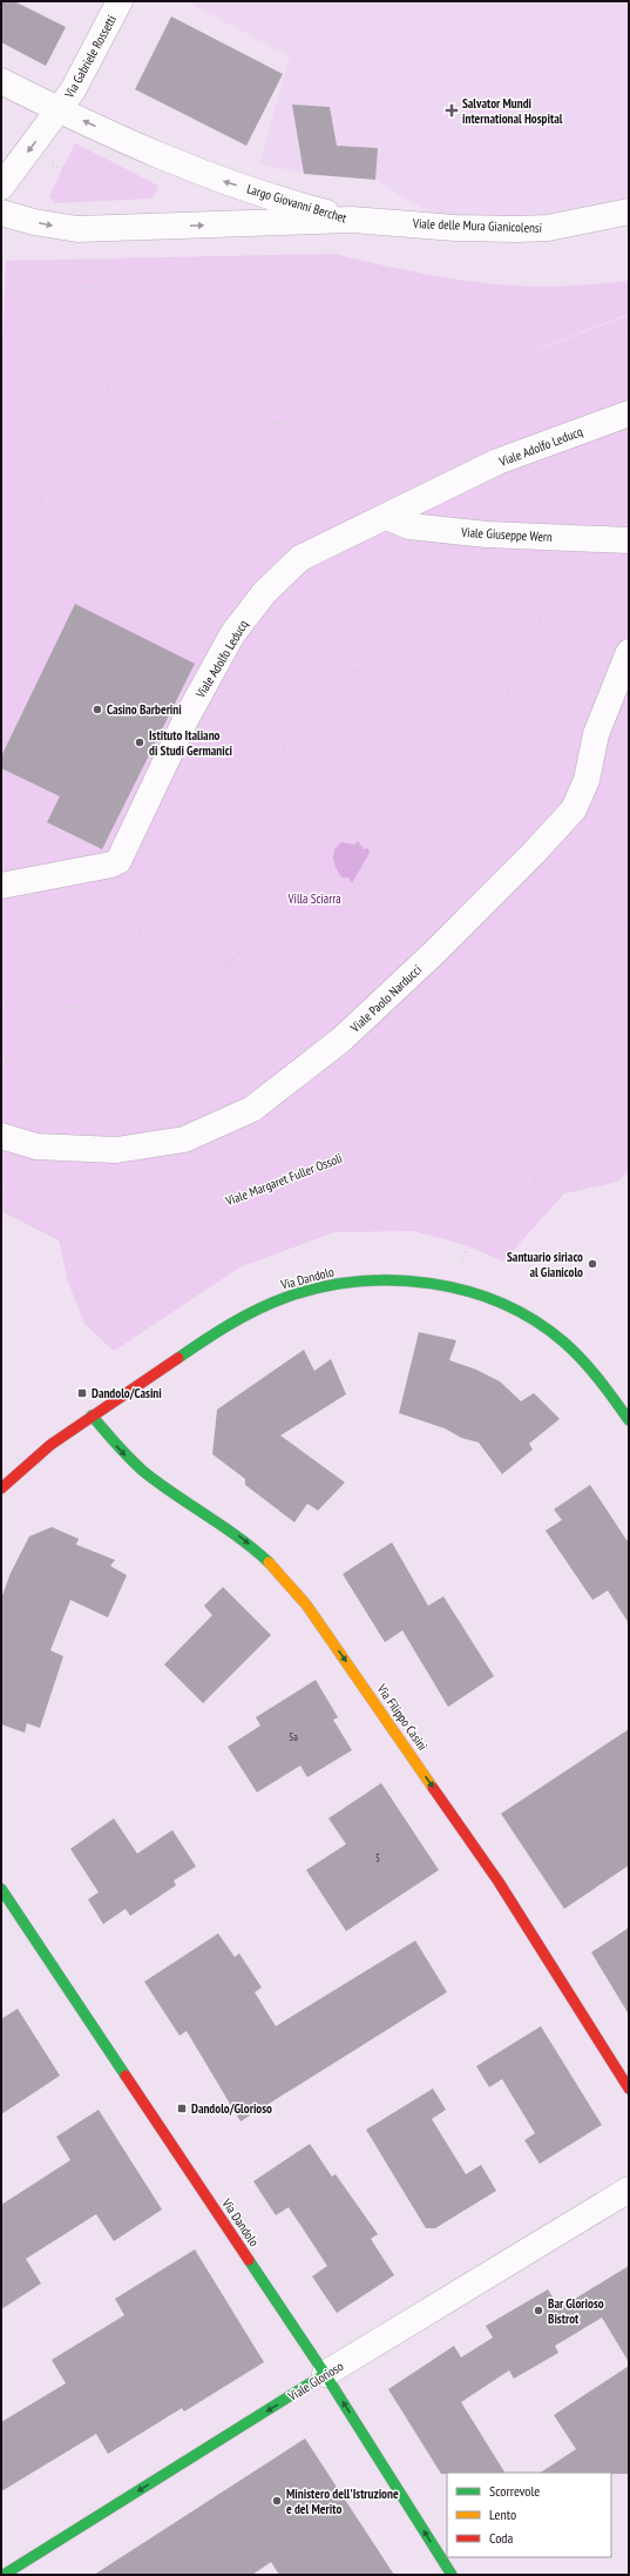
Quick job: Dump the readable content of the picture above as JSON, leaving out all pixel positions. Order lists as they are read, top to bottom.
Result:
{
  "streets": {
    "street": [
      "Via Gabriele Rossetti",
      "Largo Giovanni Berchet",
      "Viale delle Mura Gianicolensi",
      "Viale Adolfo Leducq",
      "Viale Giuseppe Wern",
      "Viale Paolo Narducci",
      "Via Dandolo",
      "Via Filippo Casini",
      "Viale Glorioso"
    ],
    "path": ["Viale Margaret Fuller Ossoli"]
  },
  "crossings": [
    ["Via Gabriele Rossetti", "Largo Giovanni Berchet"],
    ["Largo Giovanni Berchet", "Viale delle Mura Gianicolensi"],
    ["Viale Adolfo Leducq", "Viale Giuseppe Wern"],
    ["Via Dandolo", "Via Filippo Casini"],
    ["Via Dandolo", "Viale Glorioso"]
  ],
  "one_way": ["Via Filippo Casini", "Viale Glorioso"],
  "parks": ["Villa Sciarra"],
  "places": {
    "health": ["Salvator Mundi international Hospital"],
    "other": [
      "Casino Barberini",
      "Istituto Italiano di Studi Germanici",
      "Santuario siriaco al Gianicolo",
      "Bar Glorioso Bistrot",
      "Ministero dell'Istruzione e del Merito"
    ],
    "transit": ["Dandolo/Casini", "Dandolo/Glorioso"]
  },
  "house_numbers": ["5a", "5"],
  "legend": ["Scorrevole", "Lento", "Coda"]
}
